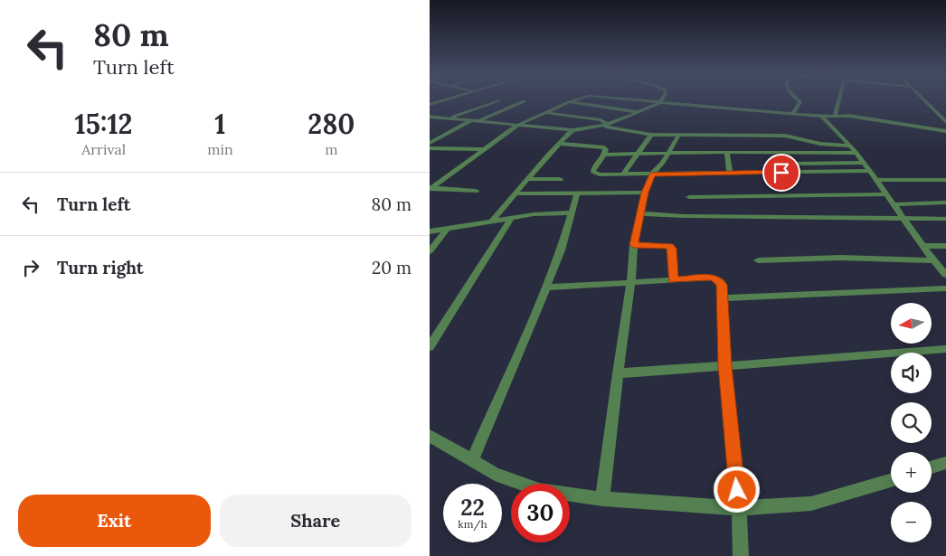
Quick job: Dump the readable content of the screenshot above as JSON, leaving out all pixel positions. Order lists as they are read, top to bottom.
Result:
{
  "north": "left",
  "page": {
    "turn": ["80 m", "Turn left"],
    "eta": [
      "15:12",
      "Arrival",
      "1",
      "min",
      "280",
      "m"
    ],
    "list": [
      {
        "name": "Turn left",
        "value": "80 m"
      },
      {
        "name": "Turn right",
        "value": "20 m"
      }
    ],
    "map_buttons": ["+", "−"],
    "speed": "22 km/h",
    "limit": "30",
    "buttons": ["Exit", "Share"]
  }
}
